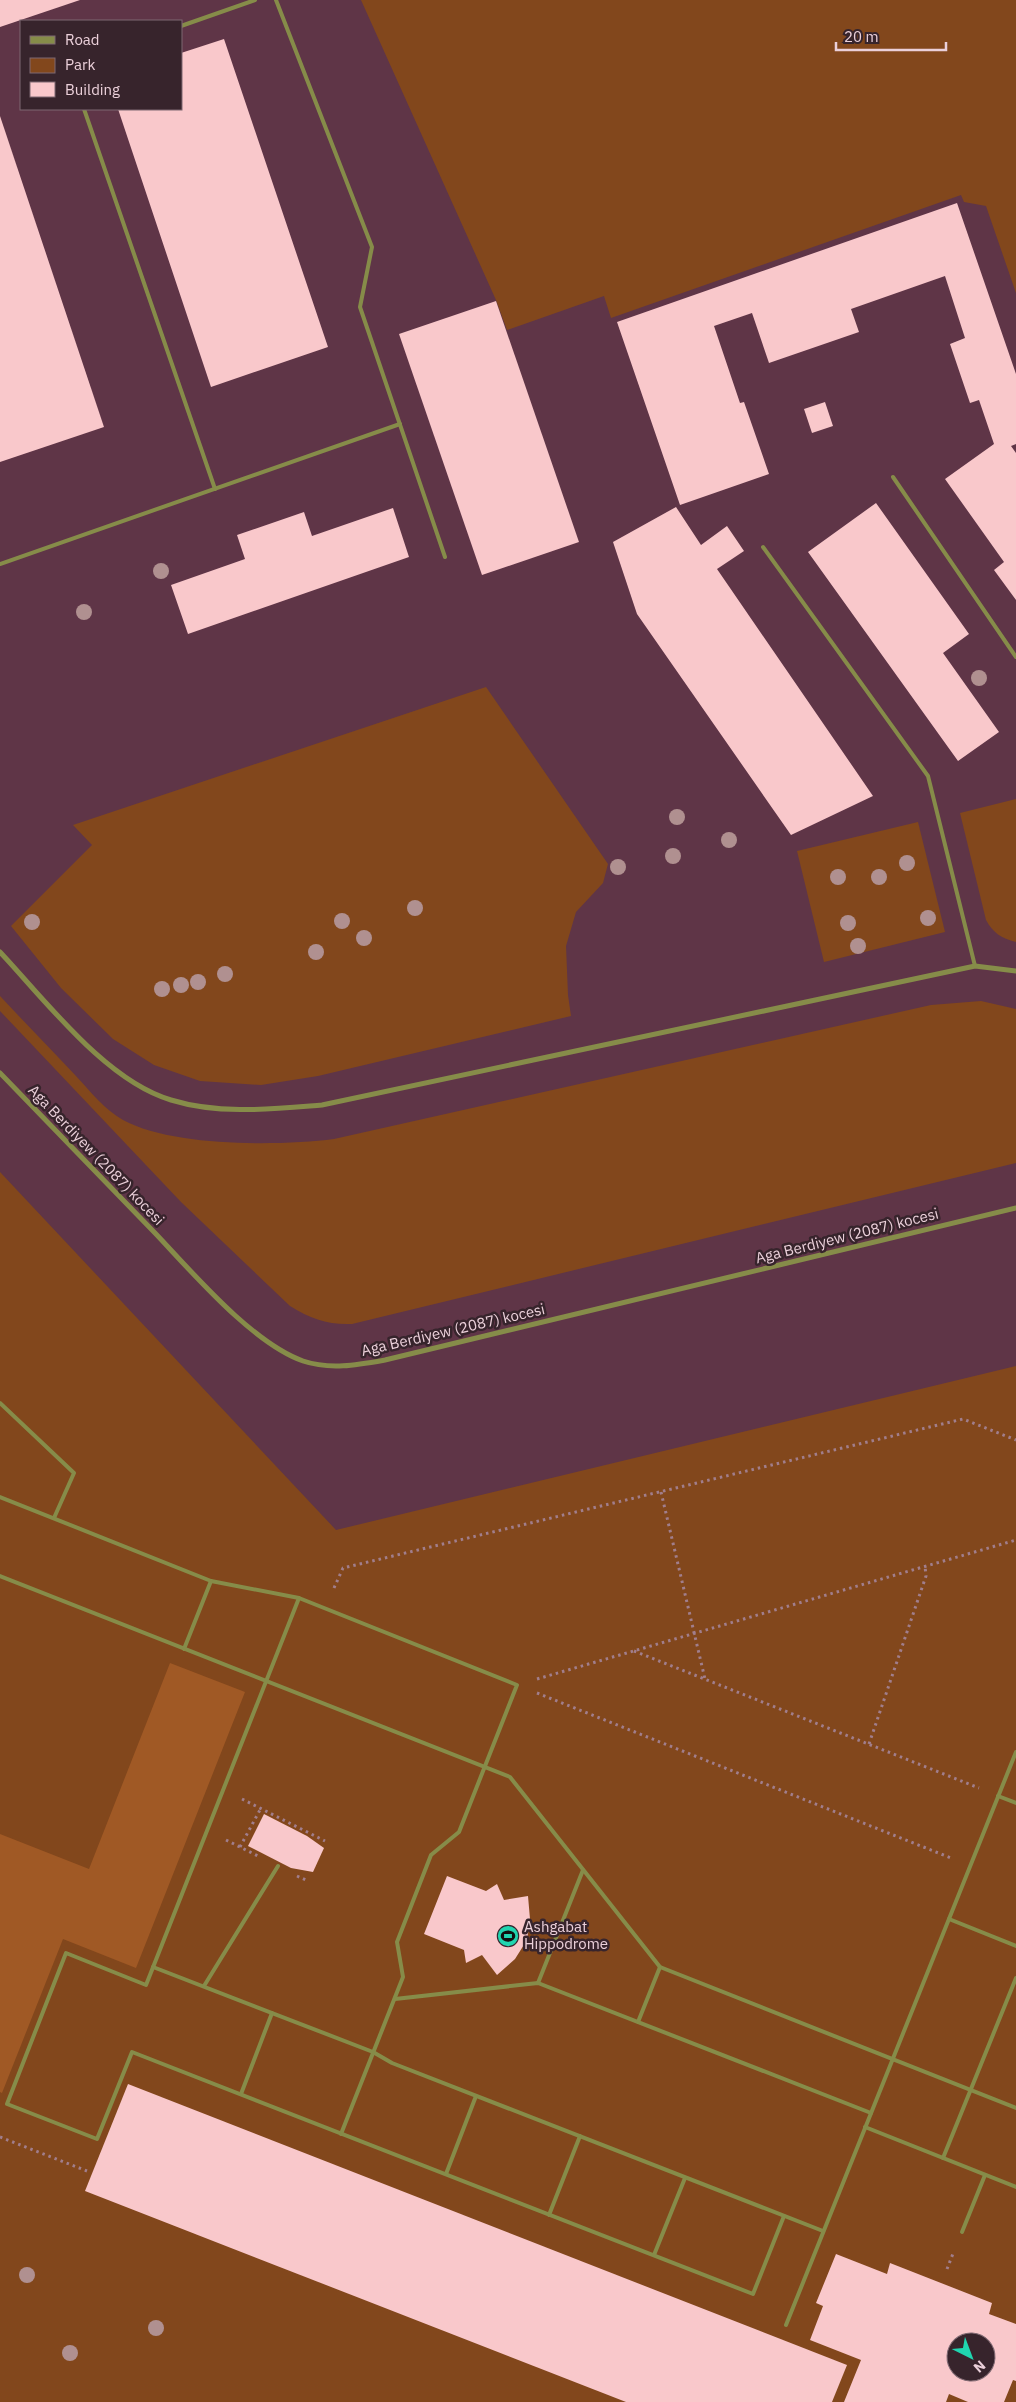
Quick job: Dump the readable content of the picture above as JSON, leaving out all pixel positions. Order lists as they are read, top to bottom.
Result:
{
  "streets": {
    "street": ["Aga Berdiyew (2087) kocesi"]
  },
  "places": {
    "sports": ["Ashgabat Hippodrome"]
  },
  "legend": ["Road", "Park", "Building"],
  "scale_bar": "20 m",
  "north": "bottom right"
}
